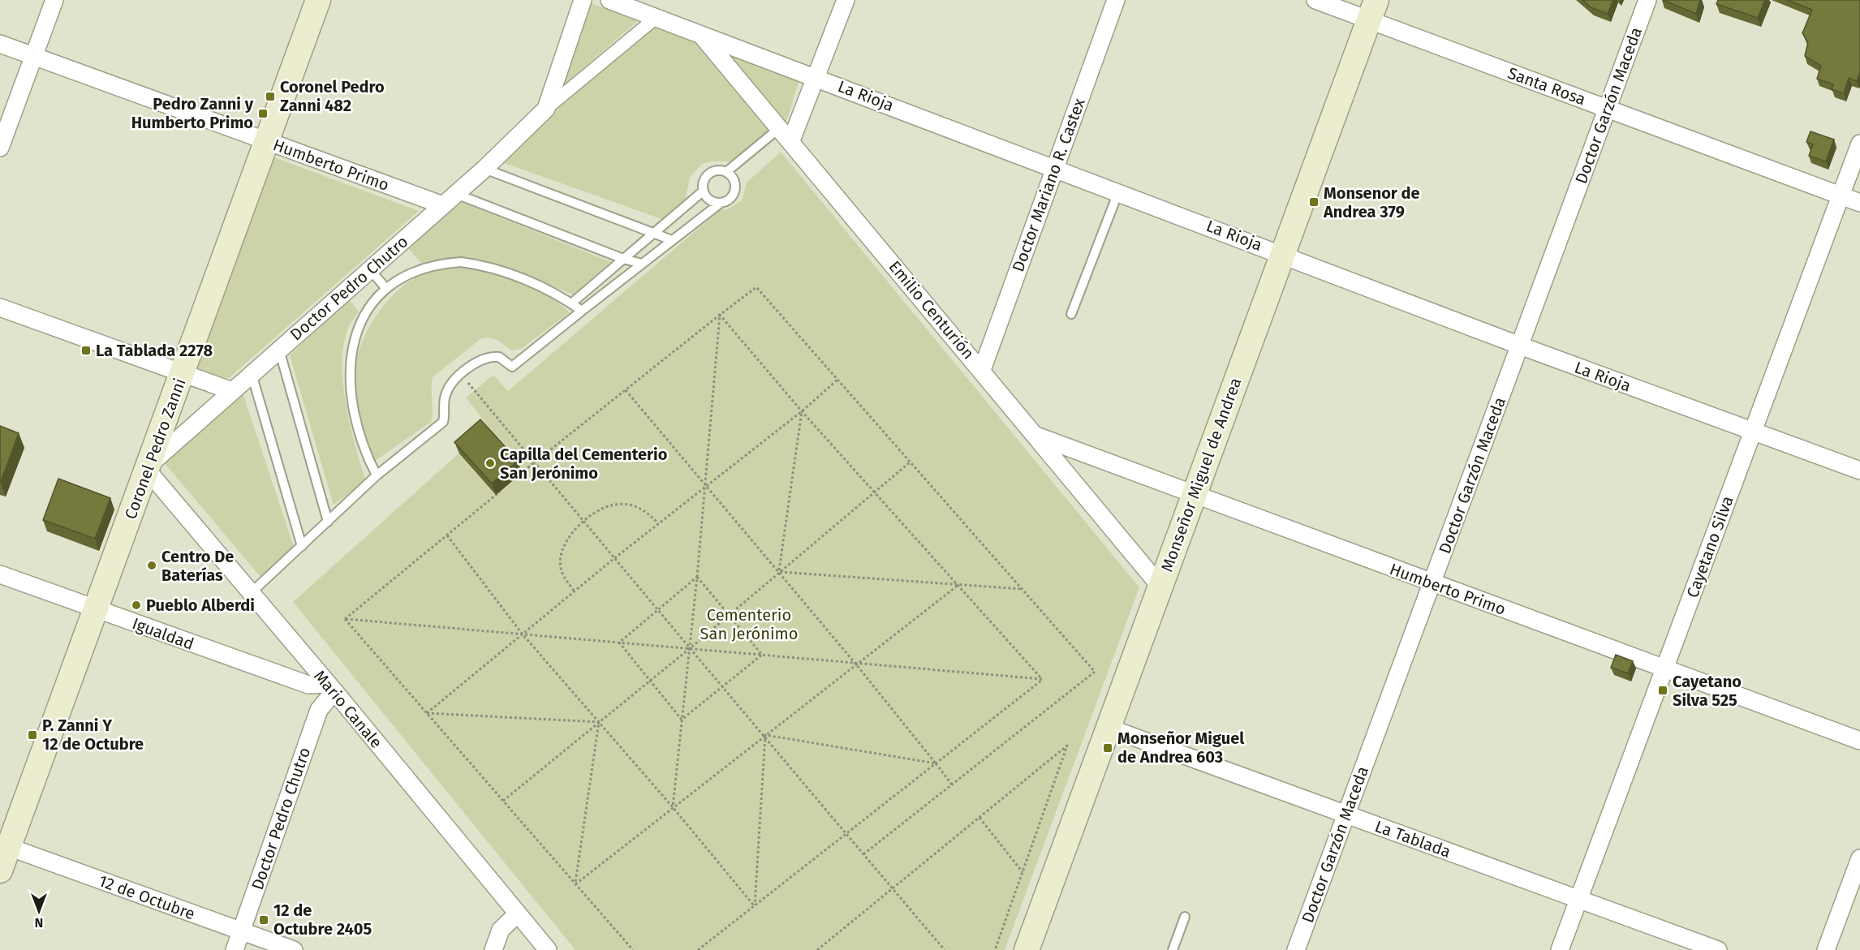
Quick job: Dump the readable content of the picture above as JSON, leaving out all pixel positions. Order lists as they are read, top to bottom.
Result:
{
  "streets": {
    "main road": ["Coronel Pedro Zanni", "Monseñor Miguel de Andrea"],
    "street": [
      "Santa Rosa",
      "La Rioja",
      "Doctor Garzón Maceda",
      "Humberto Primo",
      "Doctor Mariano R. Castex",
      "Doctor Pedro Chutro",
      "Emilio Centurión",
      "Cayetano Silva",
      "Igualdad",
      "Mario Canale",
      "La Tablada",
      "12 de Octubre"
    ]
  },
  "crossings": [
    ["Santa Rosa", "Doctor Garzón Maceda"],
    ["Santa Rosa", "Monseñor Miguel de Andrea"],
    ["Santa Rosa", "Cayetano Silva"],
    ["La Rioja", "Doctor Garzón Maceda"],
    ["La Rioja", "Doctor Mariano R. Castex"],
    ["La Rioja", "Doctor Pedro Chutro"],
    ["La Rioja", "Emilio Centurión"],
    ["La Rioja", "Monseñor Miguel de Andrea"],
    ["La Rioja", "Cayetano Silva"],
    ["Doctor Garzón Maceda", "Humberto Primo"],
    ["Doctor Garzón Maceda", "La Tablada"],
    ["Humberto Primo", "Doctor Pedro Chutro"],
    ["Humberto Primo", "Emilio Centurión"],
    ["Humberto Primo", "Coronel Pedro Zanni"],
    ["Humberto Primo", "Monseñor Miguel de Andrea"],
    ["Humberto Primo", "Cayetano Silva"],
    ["Doctor Mariano R. Castex", "Emilio Centurión"],
    ["Doctor Pedro Chutro", "Coronel Pedro Zanni"],
    ["Doctor Pedro Chutro", "Igualdad"],
    ["Doctor Pedro Chutro", "Mario Canale"],
    ["Doctor Pedro Chutro", "12 de Octubre"],
    ["Emilio Centurión", "Monseñor Miguel de Andrea"],
    ["Coronel Pedro Zanni", "Igualdad"],
    ["Coronel Pedro Zanni", "Mario Canale"],
    ["Coronel Pedro Zanni", "12 de Octubre"],
    ["Monseñor Miguel de Andrea", "La Tablada"],
    ["Cayetano Silva", "La Tablada"],
    ["Igualdad", "Mario Canale"]
  ],
  "parks": ["Cementerio San Jerónimo"],
  "places": {
    "transit": [
      "Coronel Pedro Zanni 482",
      "Pedro Zanni y Humberto Primo",
      "Monsenor de Andrea 379",
      "La Tablada 2278",
      "Cayetano Silva 525",
      "P. Zanni Y 12 de Octubre",
      "Monseñor Miguel de Andrea 603",
      "12 de Octubre 2405"
    ],
    "other": ["Capilla del Cementerio San Jerónimo", "Centro De Baterías", "Pueblo Alberdi"]
  },
  "north": "bottom"
}
